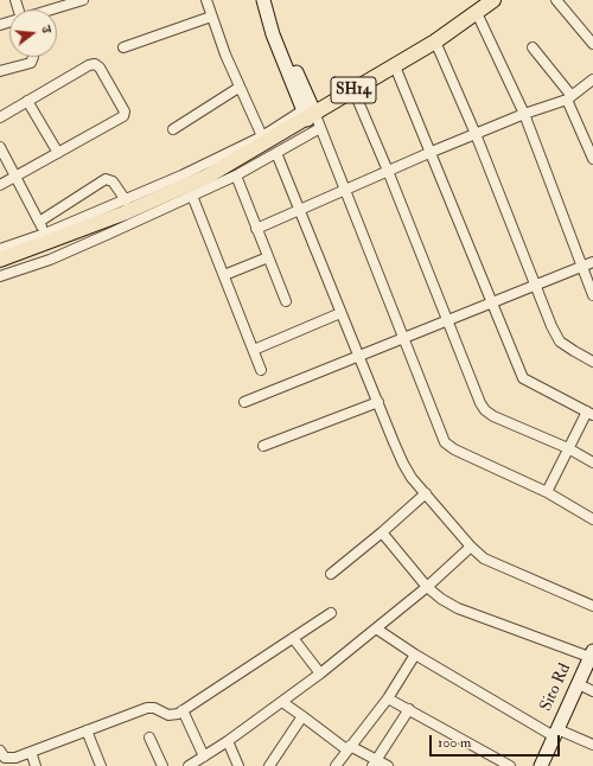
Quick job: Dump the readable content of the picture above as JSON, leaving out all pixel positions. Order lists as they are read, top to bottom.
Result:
{
  "streets": {
    "main road": ["SH14", "Sito Rd"]
  },
  "scale_bar": "100 m",
  "north": "right"
}
